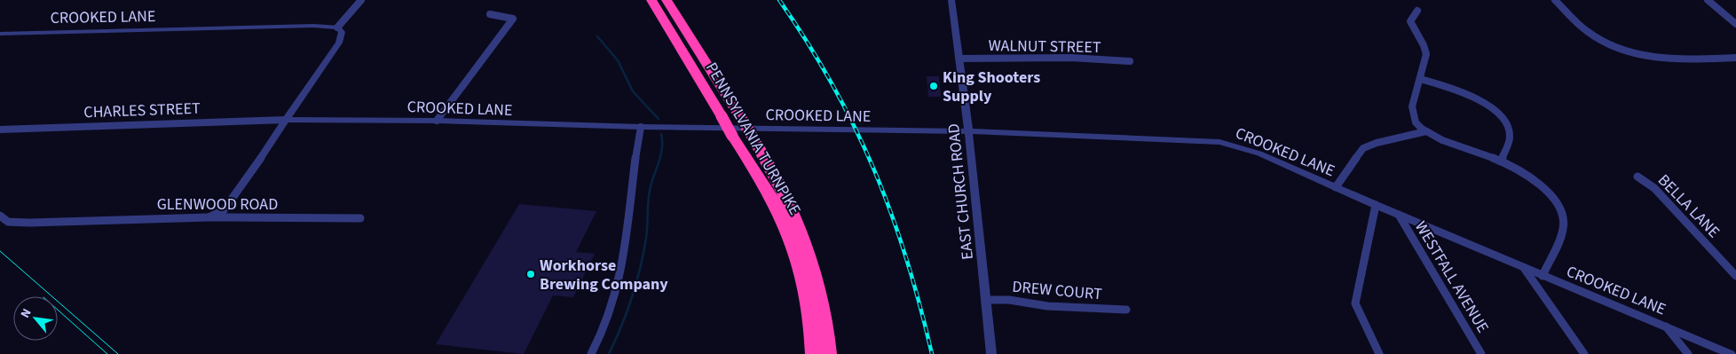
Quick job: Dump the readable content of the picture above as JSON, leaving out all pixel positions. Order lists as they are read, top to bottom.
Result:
{
  "streets": {
    "highway": ["PENNSYLVANIA TURNPIKE"],
    "street": [
      "CROOKED LANE",
      "WALNUT STREET",
      "CHARLES STREET",
      "EAST CHURCH ROAD",
      "GLENWOOD ROAD",
      "BELLA LANE",
      "WESTFALL AVENUE",
      "DREW COURT"
    ]
  },
  "crossings": [
    ["CROOKED LANE", "CHARLES STREET"],
    ["CROOKED LANE", "EAST CHURCH ROAD"],
    ["CROOKED LANE", "WESTFALL AVENUE"],
    ["WALNUT STREET", "EAST CHURCH ROAD"],
    ["EAST CHURCH ROAD", "DREW COURT"]
  ],
  "places": ["King Shooters Supply", "Workhorse Brewing Company"],
  "north": "top left"
}
